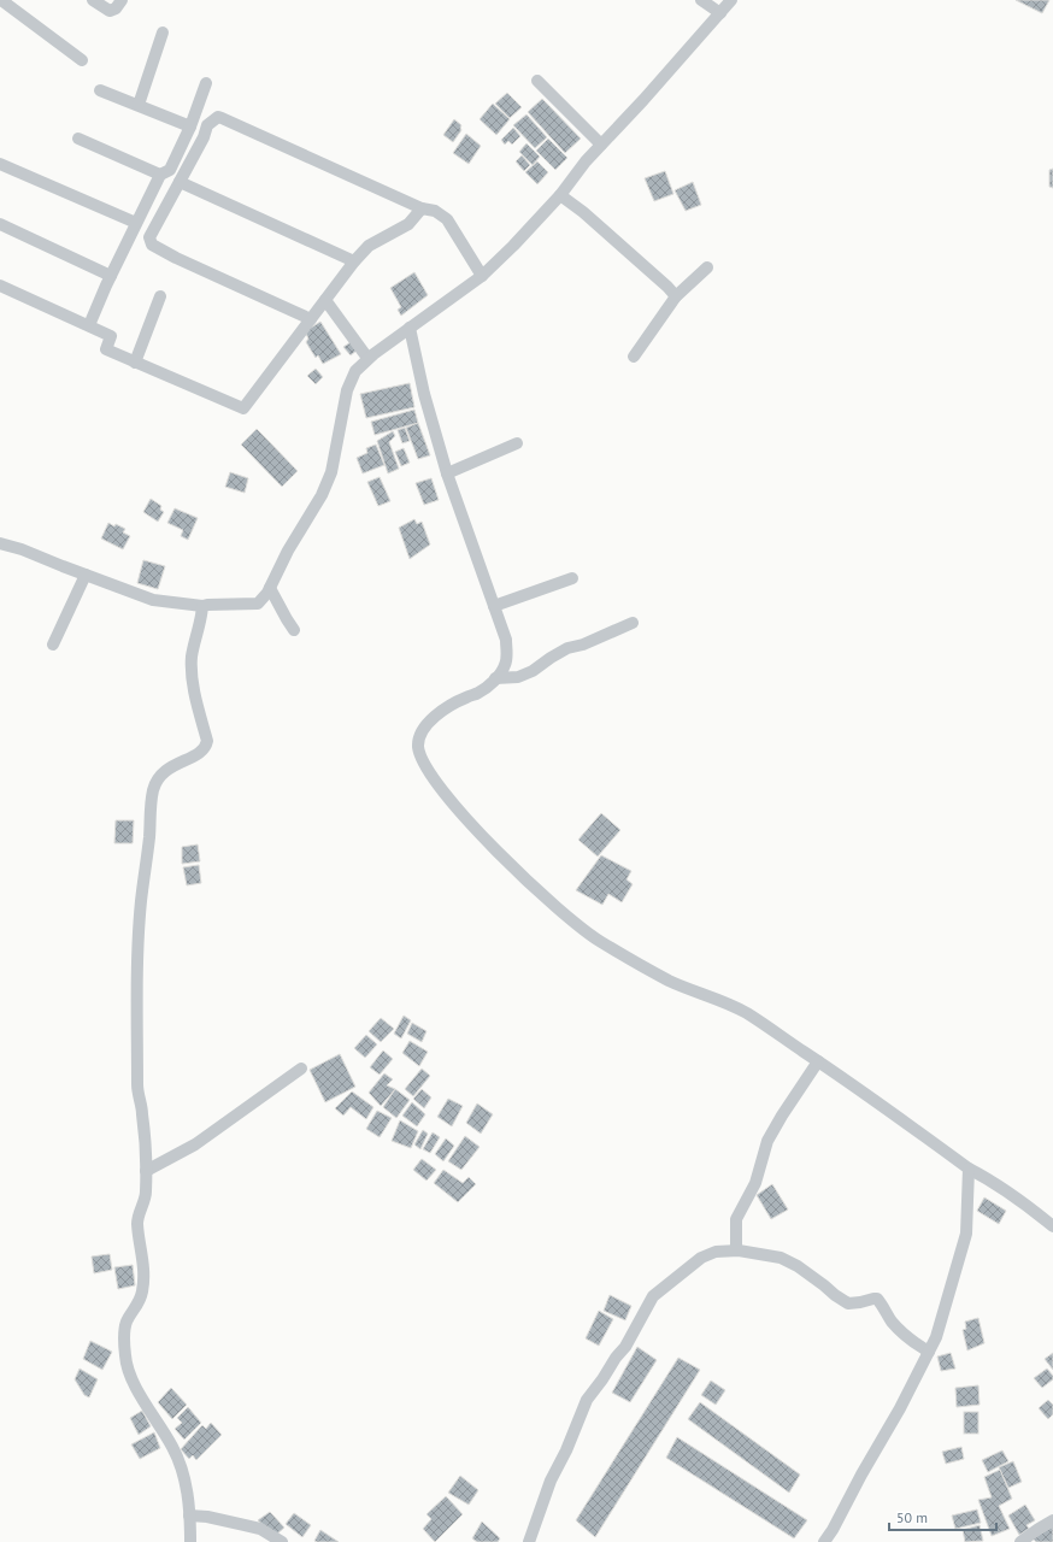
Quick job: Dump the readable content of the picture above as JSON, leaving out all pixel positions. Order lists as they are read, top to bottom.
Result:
{
  "scale_bar": "50 m"
}
